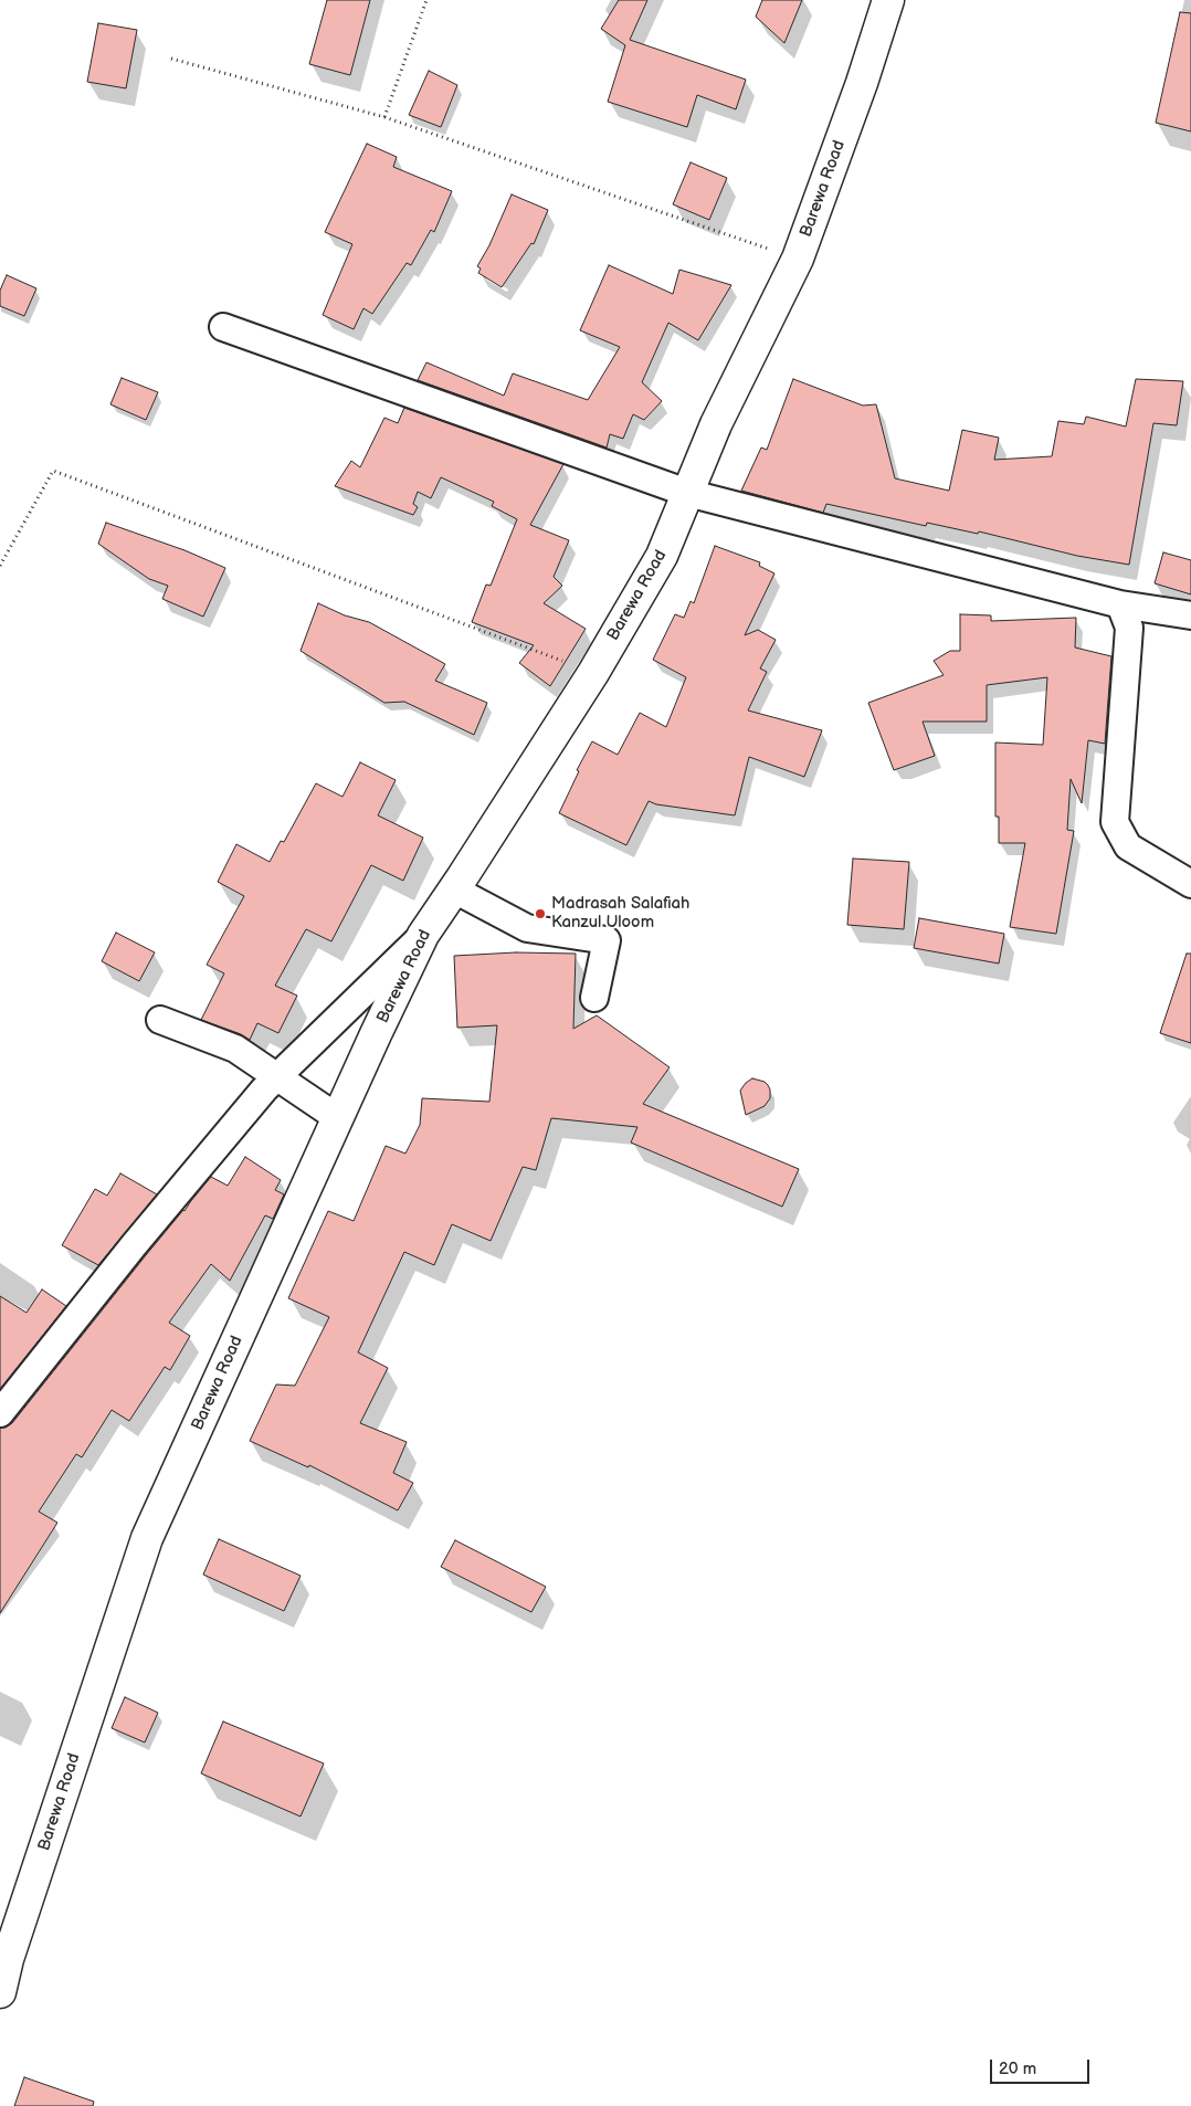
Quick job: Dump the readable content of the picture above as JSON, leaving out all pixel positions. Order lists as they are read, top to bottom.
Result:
{
  "streets": {
    "main road": ["Barewa Road"]
  },
  "places": ["Madrasah Salafiah Kanzul Uloom"],
  "scale_bar": "20 m"
}
